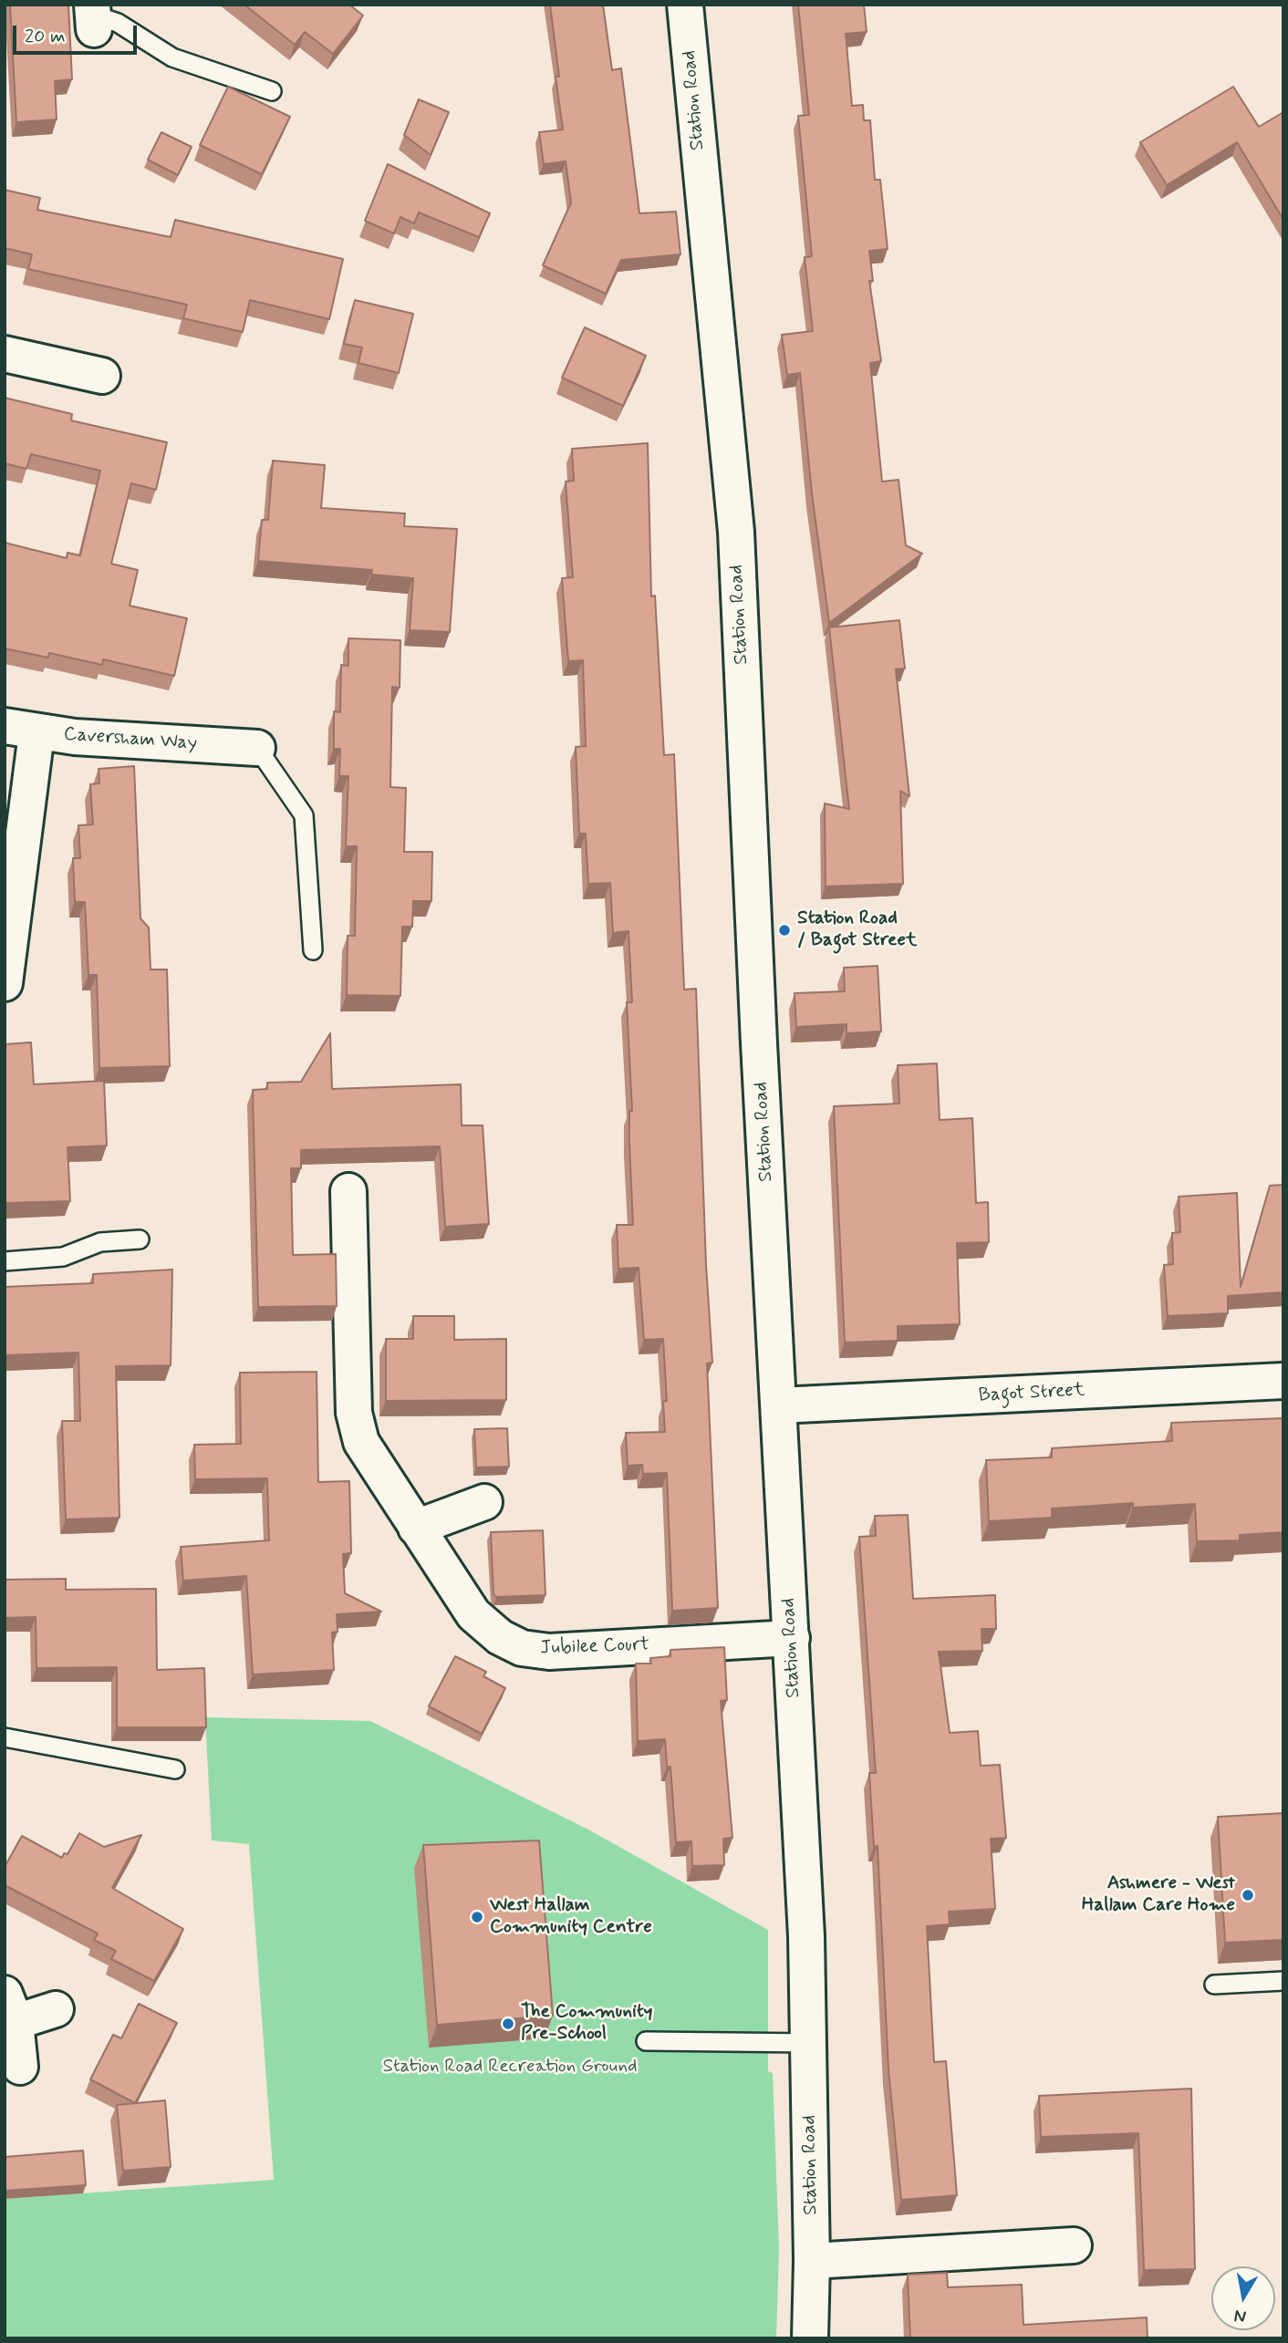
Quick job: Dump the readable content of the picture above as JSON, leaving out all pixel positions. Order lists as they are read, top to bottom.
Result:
{
  "streets": {
    "street": [
      "Station Road",
      "Caversham Way",
      "Bagot Street",
      "Jubilee Court"
    ]
  },
  "crossings": [
    ["Station Road", "Bagot Street"],
    ["Station Road", "Jubilee Court"]
  ],
  "parks": ["Station Road Recreation Ground"],
  "places": [
    "Station Road / Bagot Street",
    "Ashmere - West Hallam Care Home",
    "West Hallam Community Centre",
    "The Community Pre-School"
  ],
  "scale_bar": "20 m",
  "north": "bottom"
}
